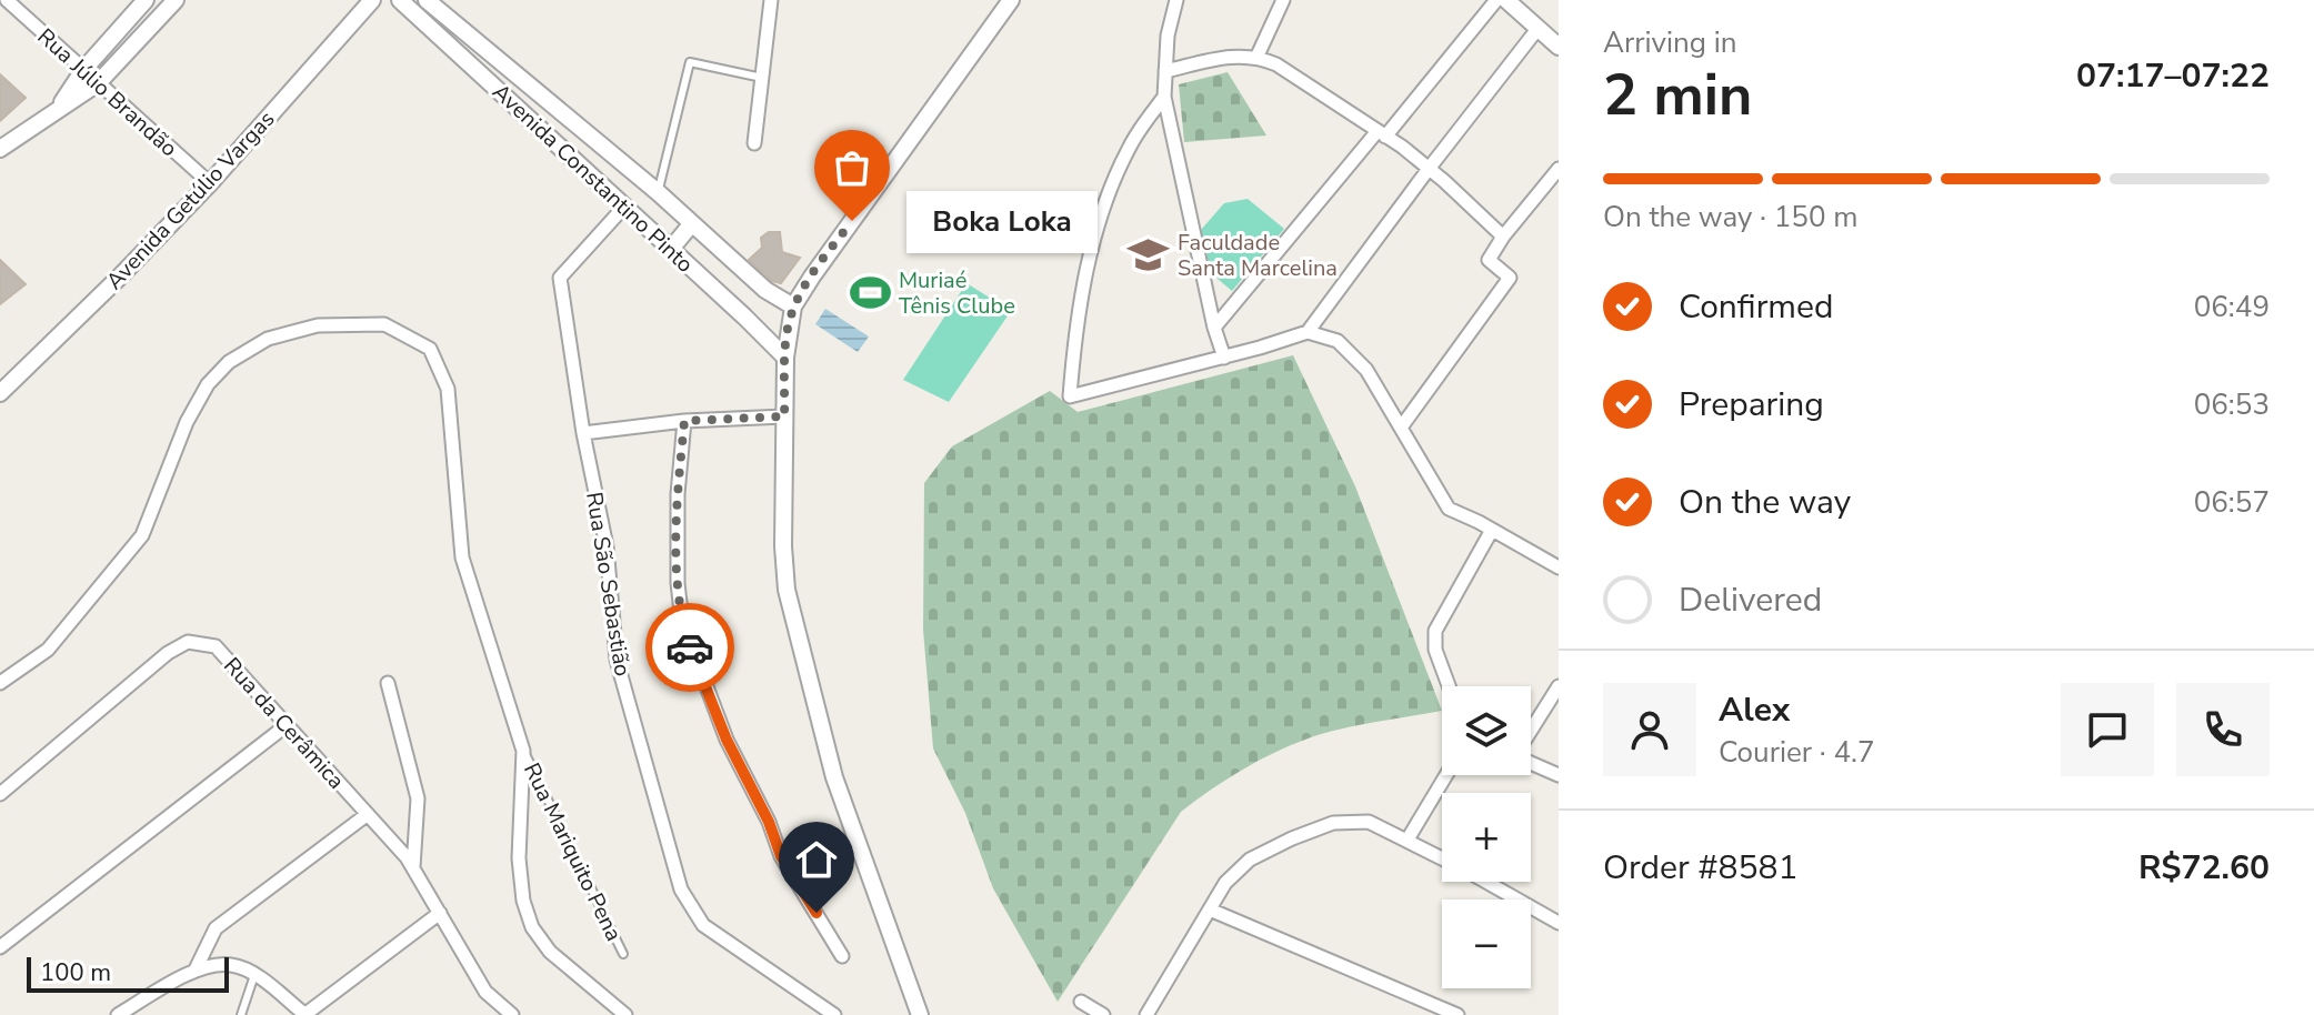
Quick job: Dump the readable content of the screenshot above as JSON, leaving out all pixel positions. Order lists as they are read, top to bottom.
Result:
{
  "streets": {
    "street": [
      "Rua Júlio Brandão",
      "Avenida Constantino Pinto",
      "Avenida Getúlio Vargas",
      "Rua São Sebastião",
      "Rua da Cerâmica"
    ],
    "lane": ["Rua Mariquito Pena"]
  },
  "crossings": [
    ["Rua Júlio Brandão", "Avenida Getúlio Vargas"],
    ["Avenida Constantino Pinto", "Rua São Sebastião"]
  ],
  "places": {
    "other": ["Boka Loka"],
    "school or university": ["Faculdade Santa Marcelina"],
    "sports": ["Muriaé Tênis Clube"]
  },
  "scale_bar": "100 m",
  "page": {
    "heading": ["2 min", "Arriving in", "07:17–07:22"],
    "panel": [
      "Alex",
      "Courier · 4.7",
      "Order #8581",
      "R$72.60"
    ],
    "bar": "On the way · 150 m",
    "bubble": "Boka Loka",
    "list": [
      ["Confirmed", "06:49"],
      ["Preparing", "06:53"],
      ["On the way", "06:57"],
      "Delivered"
    ],
    "map_buttons": ["+", "−"],
    "scale": "100 m"
  }
}
